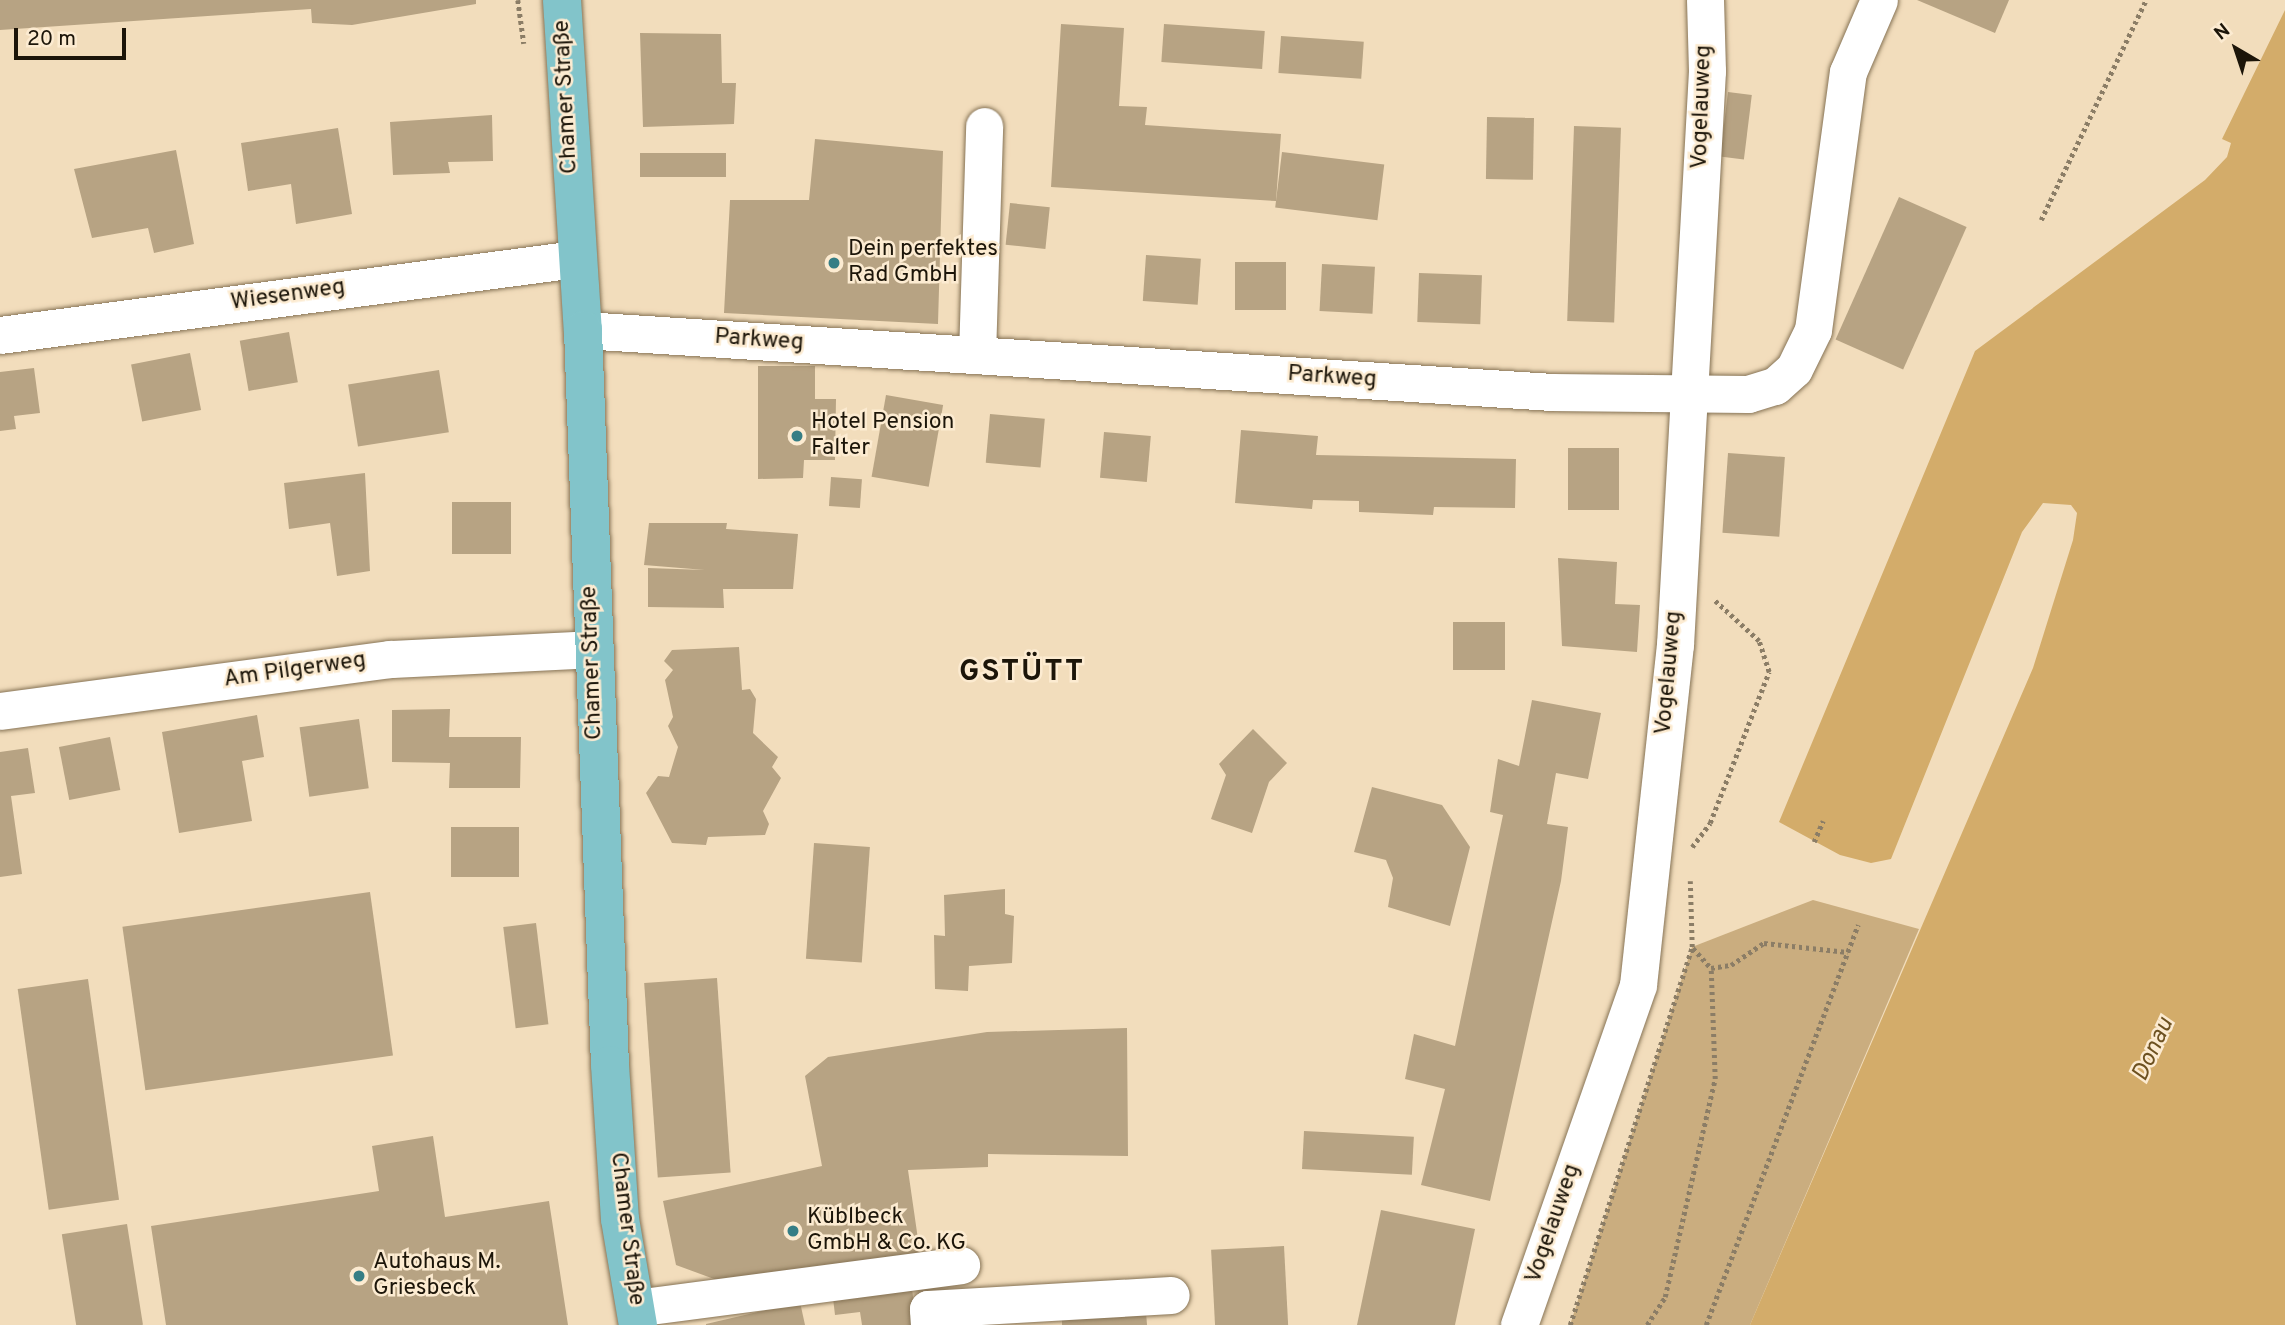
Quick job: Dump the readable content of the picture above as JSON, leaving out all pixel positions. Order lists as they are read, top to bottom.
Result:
{
  "streets": {
    "main road": ["Chamer Straße"],
    "street": [
      "Vogelauweg",
      "Wiesenweg",
      "Parkweg",
      "Am Pilgerweg"
    ]
  },
  "crossings": [
    ["Chamer Straße", "Wiesenweg"],
    ["Chamer Straße", "Parkweg"],
    ["Chamer Straße", "Am Pilgerweg"],
    ["Vogelauweg", "Parkweg"]
  ],
  "districts": ["GSTÜTT"],
  "water": ["Donau"],
  "places": [
    "Dein perfektes Rad GmbH",
    "Hotel Pension Falter",
    "Küblbeck GmbH & Co. KG",
    "Autohaus M. Griesbeck"
  ],
  "scale_bar": "20 m",
  "north": "top left"
}
